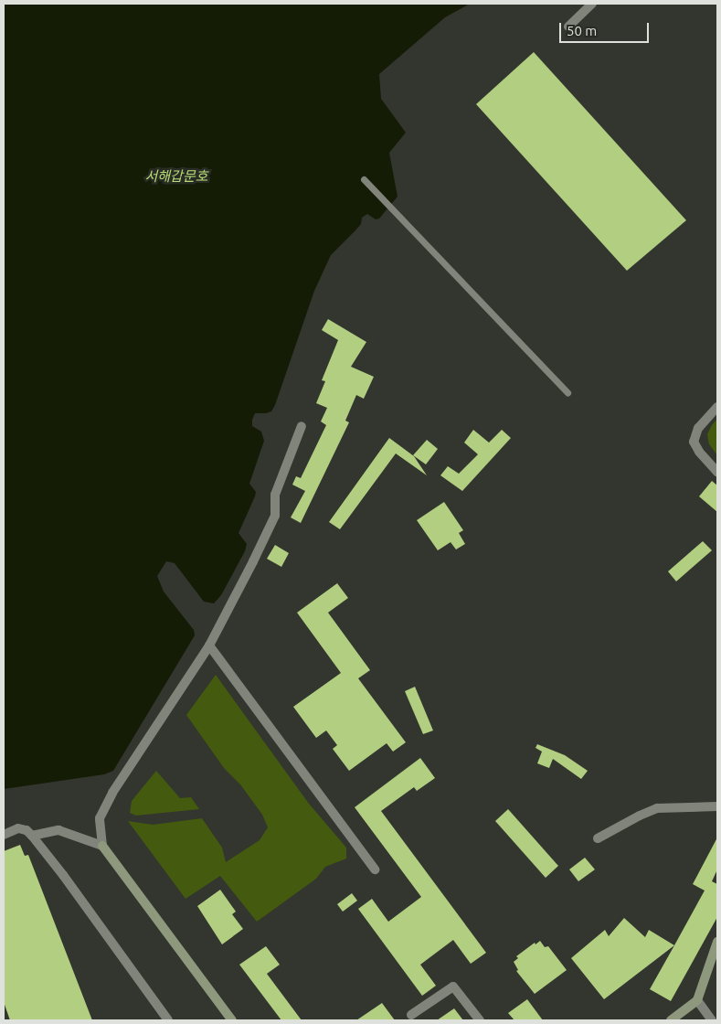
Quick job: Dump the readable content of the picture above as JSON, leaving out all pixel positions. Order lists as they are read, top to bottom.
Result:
{
  "water": ["서해갑문호"],
  "scale_bar": "50 m"
}
